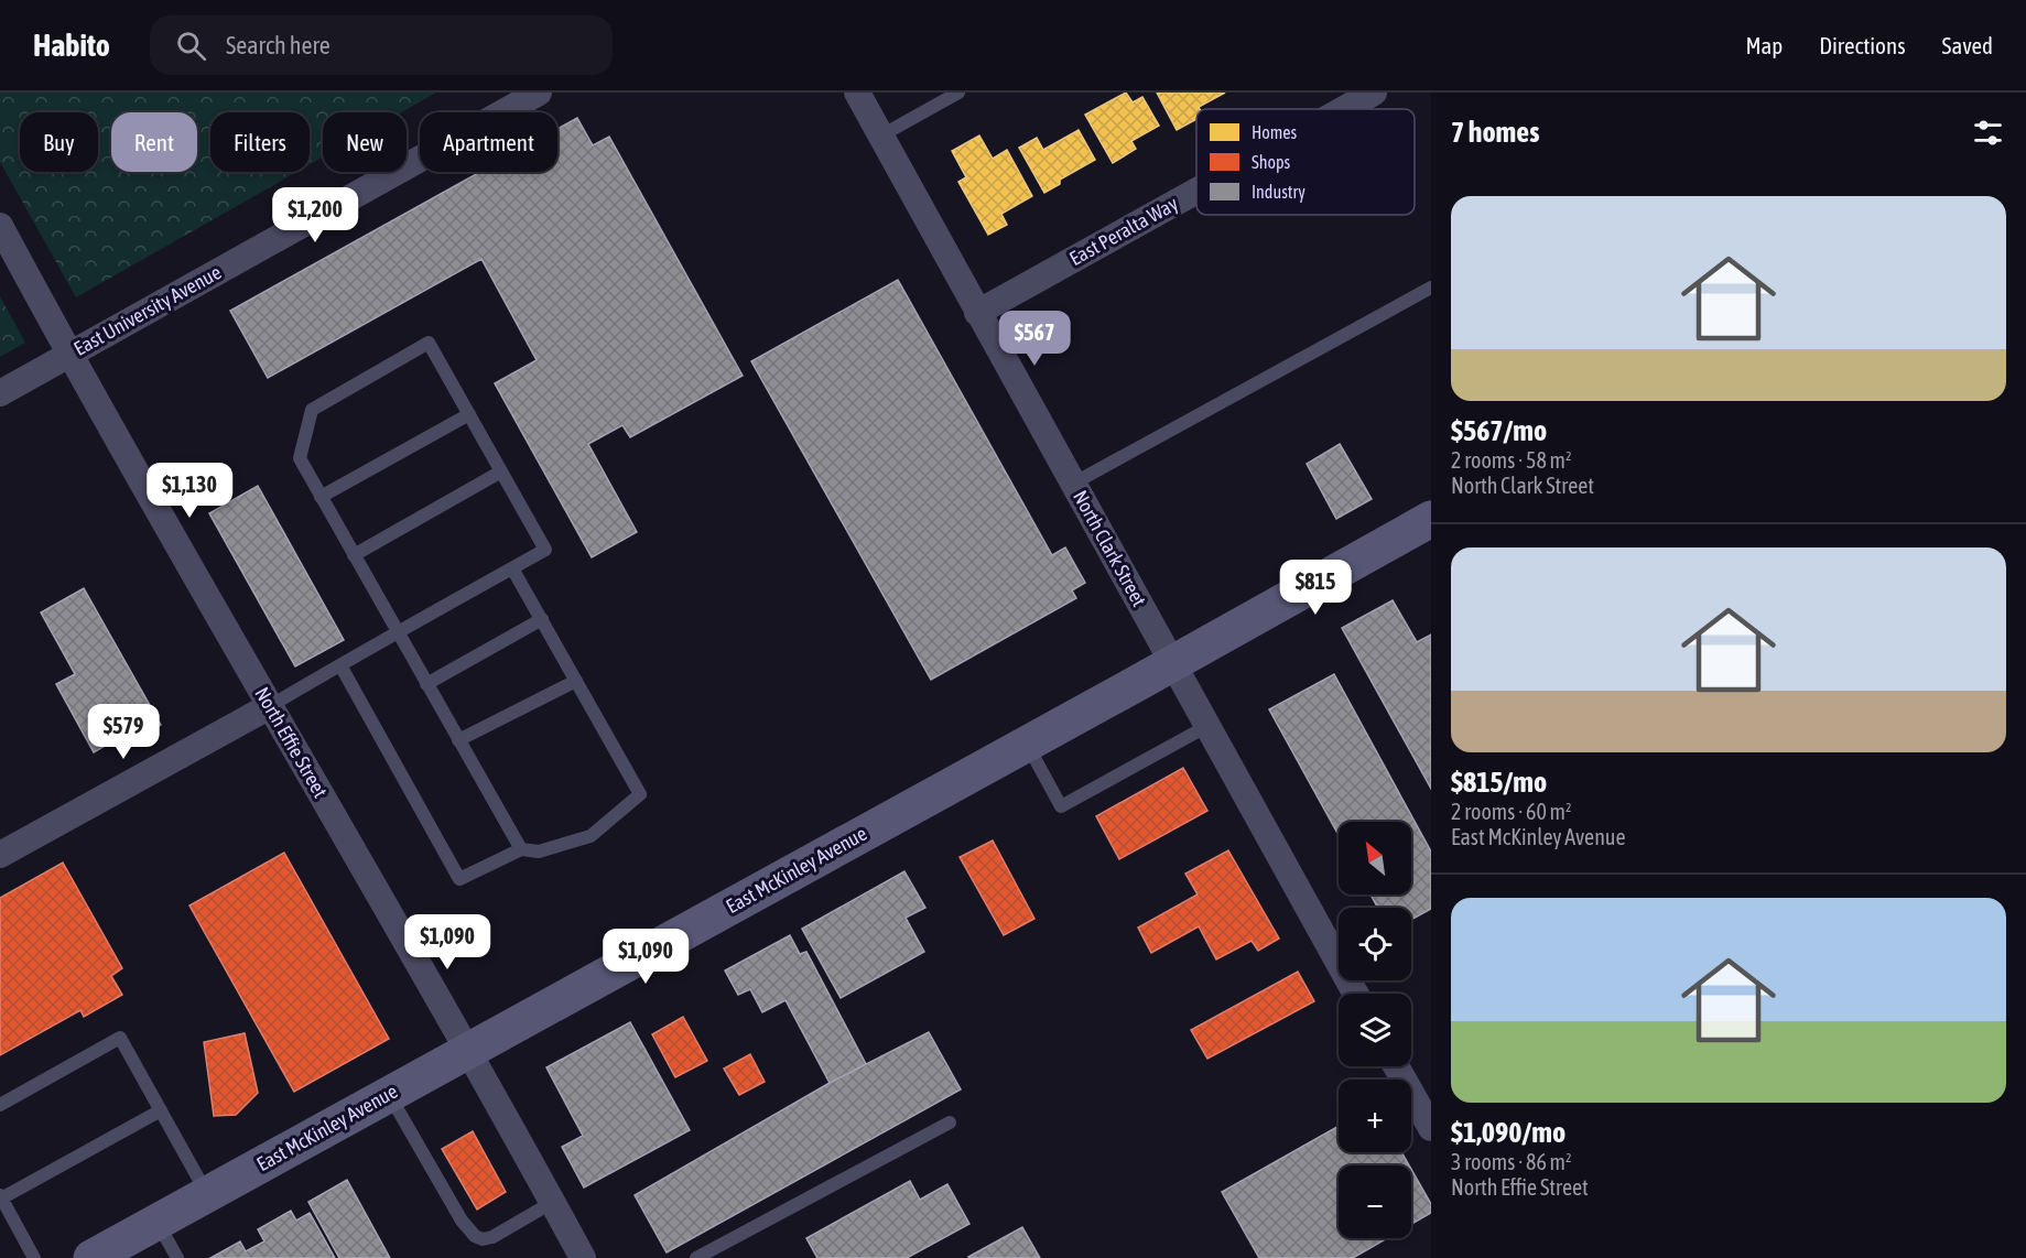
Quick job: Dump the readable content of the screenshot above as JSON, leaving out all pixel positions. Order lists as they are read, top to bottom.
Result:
{
  "streets": {
    "main road": ["East McKinley Avenue"],
    "street": [
      "East Peralta Way",
      "East University Avenue",
      "North Clark Street",
      "North Effie Street"
    ]
  },
  "crossings": [
    ["East Peralta Way", "North Clark Street"],
    ["East University Avenue", "North Effie Street"],
    ["North Clark Street", "East McKinley Avenue"],
    ["North Effie Street", "East McKinley Avenue"]
  ],
  "legend": ["Homes", "Shops", "Industry"],
  "north": "top left",
  "page": {
    "header": "Habito",
    "search": "Search here",
    "nav": ["Map", "Directions", "Saved"],
    "heading": "7 homes",
    "chip": [
      "Buy",
      "Rent",
      "Filters",
      "New",
      "Apartment"
    ],
    "list": [
      {
        "name": "$567/mo",
        "note": "2 rooms · 58 m² · North Clark Street"
      },
      {
        "name": "$815/mo",
        "note": "2 rooms · 60 m² · East McKinley Avenue"
      },
      {
        "name": "$1,090/mo",
        "note": "3 rooms · 86 m² · North Effie Street"
      }
    ],
    "price": [
      "$1,200",
      "$567",
      "$1,130",
      "$815",
      "$579",
      "$1,090",
      "$1,090"
    ],
    "map_buttons": ["+", "−"]
  }
}
